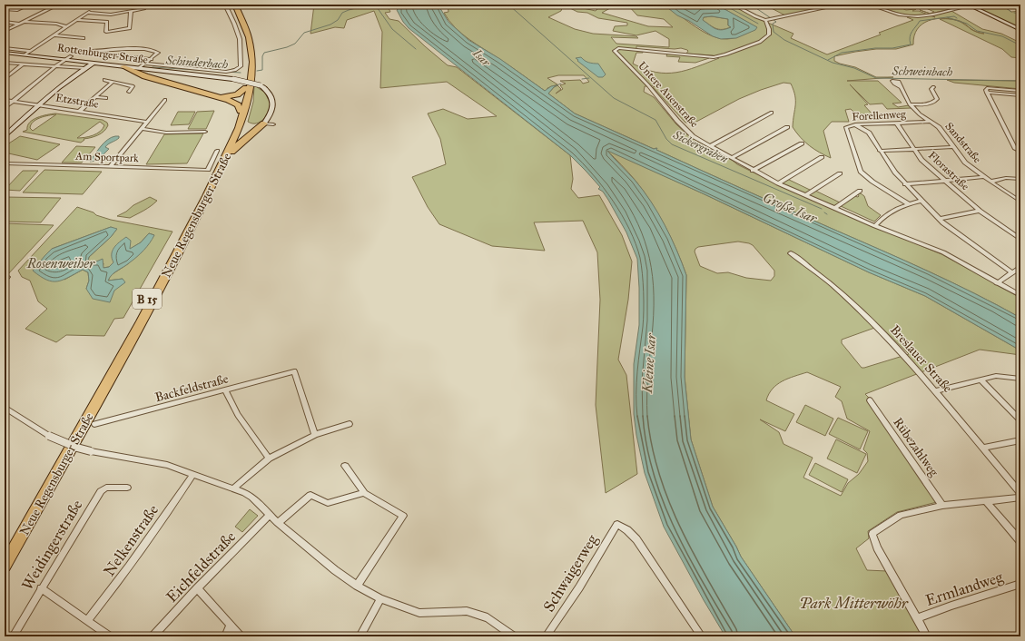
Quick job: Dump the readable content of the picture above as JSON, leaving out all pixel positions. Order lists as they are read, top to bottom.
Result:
{
  "streets": {
    "highway": ["Neue Regensburger Straße", "B 15"],
    "street": [
      "Rottenburger Straße",
      "Untere Auenstraße",
      "Etzstraße",
      "Forellenweg",
      "Sandstraße",
      "Am Sportpark",
      "Florastraße",
      "Breslauer Straße",
      "Backfeldstraße",
      "Rübezahlweg",
      "Nelkenstraße",
      "Weidingerstraße",
      "Eichfeldstraße",
      "Schwaigerweg",
      "Ermlandweg"
    ]
  },
  "crossings": [
    ["Forellenweg", "Sandstraße"],
    ["Forellenweg", "Florastraße"],
    ["Neue Regensburger Straße", "B 15"]
  ],
  "water": [
    "Isar",
    "Schinderbach",
    "Schweinbach",
    "Sickergraben",
    "Große Isar",
    "Rosenweiher",
    "Kleine Isar"
  ],
  "parks": ["Park Mitterwöhr"]
}
